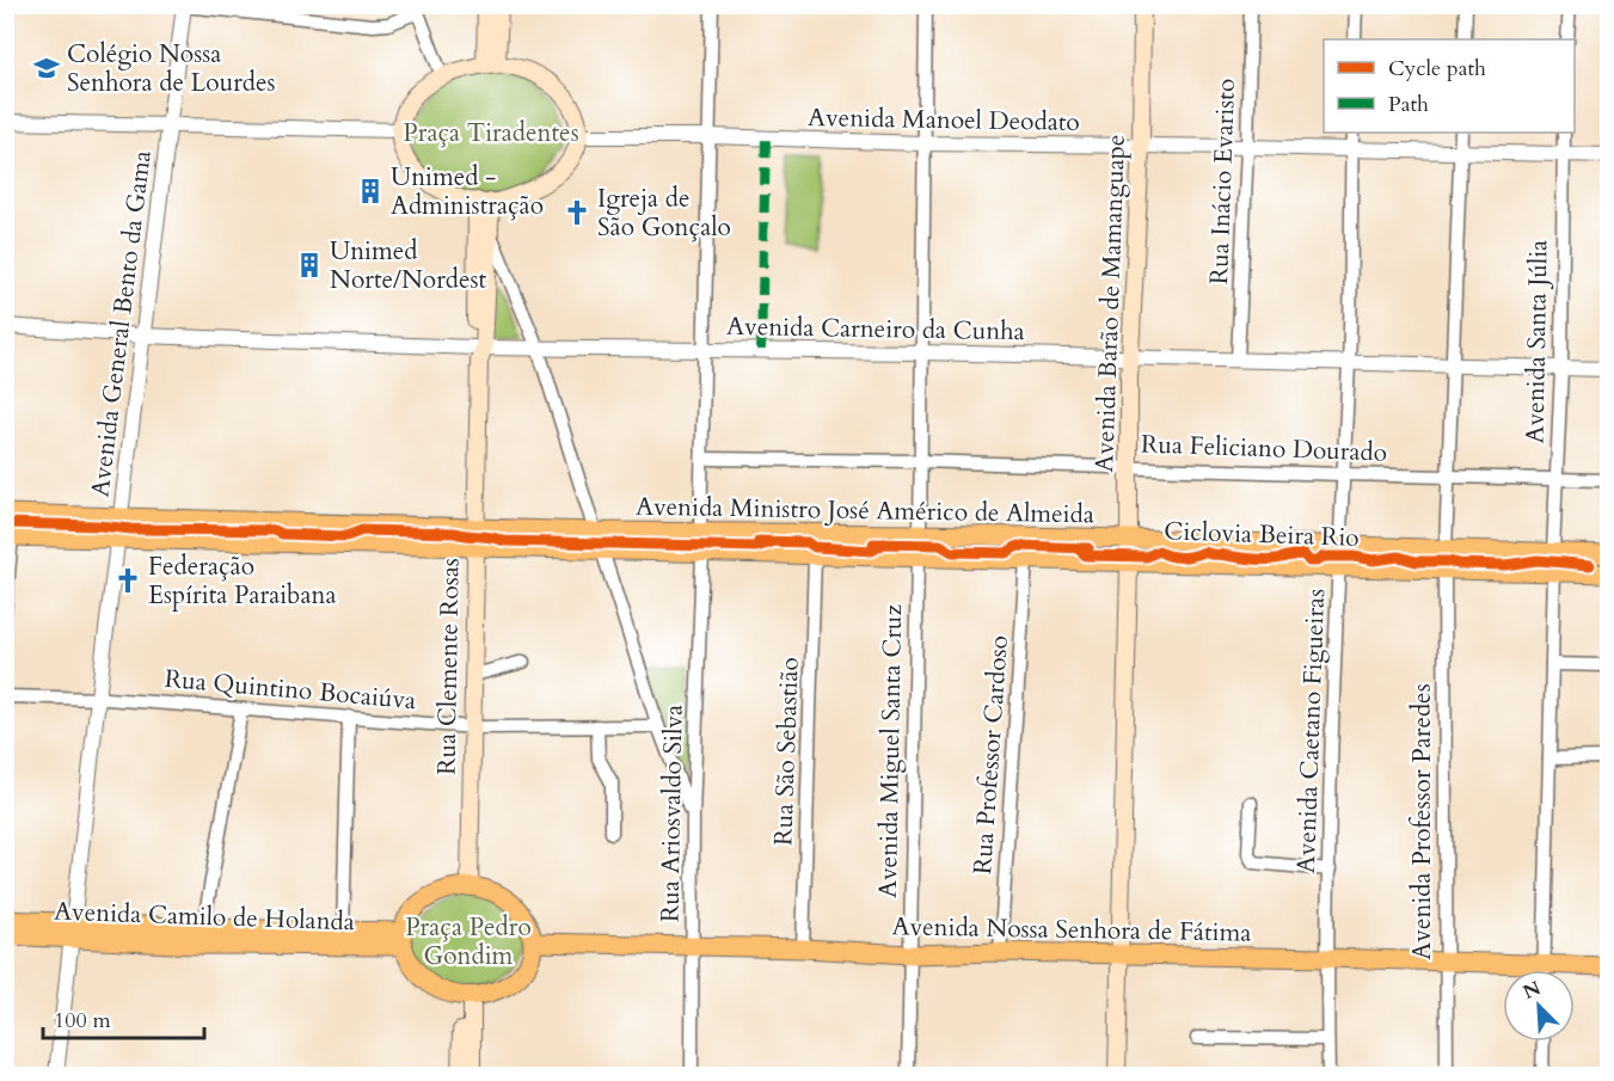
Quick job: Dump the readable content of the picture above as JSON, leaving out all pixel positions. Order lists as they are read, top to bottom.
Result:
{
  "streets": {
    "main road": [
      "Avenida Barão de Mamanguape",
      "Avenida Ministro José Américo de Almeida",
      "Rua Clemente Rosas",
      "Avenida Camilo de Holanda",
      "Avenida Nossa Senhora de Fátima"
    ],
    "street": [
      "Avenida Manoel Deodato",
      "Rua Inácio Evaristo",
      "Avenida General Bento da Gama",
      "Avenida Carneiro da Cunha",
      "Avenida Santa Júlia",
      "Rua Feliciano Dourado",
      "Rua Quintino Bocaiúva",
      "Avenida Caetano Figueiras",
      "Rua São Sebastião",
      "Avenida Miguel Santa Cruz",
      "Rua Professor Cardoso",
      "Rua Ariosvaldo Silva",
      "Avenida Professor Paredes"
    ],
    "cycle path": ["Ciclovia Beira Rio"]
  },
  "crossings": [
    ["Avenida Manoel Deodato", "Rua Inácio Evaristo"],
    ["Avenida Manoel Deodato", "Avenida Barão de Mamanguape"],
    ["Avenida Manoel Deodato", "Avenida Santa Júlia"],
    ["Avenida Manoel Deodato", "Rua Clemente Rosas"],
    ["Avenida Manoel Deodato", "Avenida Caetano Figueiras"],
    ["Rua Inácio Evaristo", "Avenida Carneiro da Cunha"],
    ["Avenida Barão de Mamanguape", "Avenida Carneiro da Cunha"],
    ["Avenida Barão de Mamanguape", "Rua Feliciano Dourado"],
    ["Avenida Barão de Mamanguape", "Avenida Ministro José Américo de Almeida"],
    ["Avenida Barão de Mamanguape", "Avenida Nossa Senhora de Fátima"],
    ["Avenida General Bento da Gama", "Avenida Carneiro da Cunha"],
    ["Avenida General Bento da Gama", "Avenida Ministro José Américo de Almeida"],
    ["Avenida General Bento da Gama", "Rua Quintino Bocaiúva"],
    ["Avenida General Bento da Gama", "Avenida Camilo de Holanda"],
    ["Avenida Carneiro da Cunha", "Avenida Santa Júlia"],
    ["Avenida Carneiro da Cunha", "Rua Clemente Rosas"],
    ["Avenida Carneiro da Cunha", "Avenida Caetano Figueiras"],
    ["Avenida Santa Júlia", "Rua Feliciano Dourado"],
    ["Avenida Santa Júlia", "Avenida Ministro José Américo de Almeida"],
    ["Rua Feliciano Dourado", "Avenida Caetano Figueiras"],
    ["Avenida Ministro José Américo de Almeida", "Rua Clemente Rosas"],
    ["Avenida Ministro José Américo de Almeida", "Avenida Caetano Figueiras"],
    ["Avenida Ministro José Américo de Almeida", "Rua São Sebastião"],
    ["Avenida Ministro José Américo de Almeida", "Avenida Miguel Santa Cruz"],
    ["Avenida Ministro José Américo de Almeida", "Rua Professor Cardoso"],
    ["Avenida Ministro José Américo de Almeida", "Rua Ariosvaldo Silva"],
    ["Avenida Ministro José Américo de Almeida", "Avenida Professor Paredes"],
    ["Rua Clemente Rosas", "Rua Quintino Bocaiúva"],
    ["Rua Clemente Rosas", "Avenida Camilo de Holanda"],
    ["Rua Clemente Rosas", "Avenida Nossa Senhora de Fátima"],
    ["Avenida Caetano Figueiras", "Avenida Nossa Senhora de Fátima"],
    ["Rua São Sebastião", "Avenida Nossa Senhora de Fátima"],
    ["Avenida Miguel Santa Cruz", "Avenida Nossa Senhora de Fátima"],
    ["Rua Professor Cardoso", "Avenida Nossa Senhora de Fátima"],
    ["Rua Ariosvaldo Silva", "Avenida Nossa Senhora de Fátima"],
    ["Avenida Professor Paredes", "Avenida Nossa Senhora de Fátima"],
    ["Avenida Camilo de Holanda", "Avenida Nossa Senhora de Fátima"]
  ],
  "parks": ["Praça Tiradentes", "Praça Pedro Gondim"],
  "places": {
    "school or university": ["Colégio Nossa Senhora de Lourdes"],
    "building": ["Unimed - Administração", "Unimed Norte/Nordest"],
    "church": ["Igreja de São Gonçalo", "Federação Espírita Paraibana"]
  },
  "legend": ["Cycle path", "Path"],
  "scale_bar": "100 m",
  "north": "top left"
}
